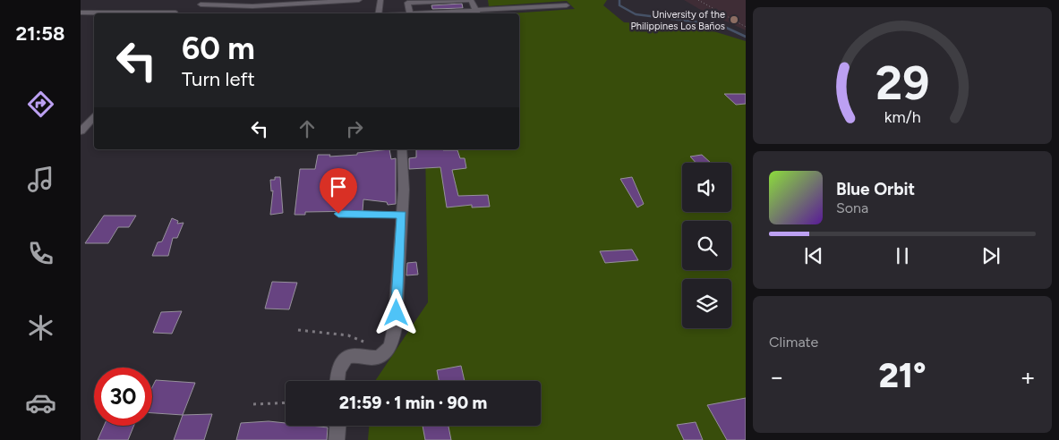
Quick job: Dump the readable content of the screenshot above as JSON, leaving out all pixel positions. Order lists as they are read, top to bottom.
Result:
{
  "places": ["University of the Philippines Los Baños"],
  "page": {
    "tabs": "21:58",
    "turn": ["60 m", "Turn left"],
    "song": ["Blue Orbit", "Sona"],
    "tile": "Climate",
    "heat": ["−", "21°", "+"],
    "limit": "30",
    "trip": "21:59 · 1 min · 90 m",
    "gauge": ["29", "km/h"]
  }
}
